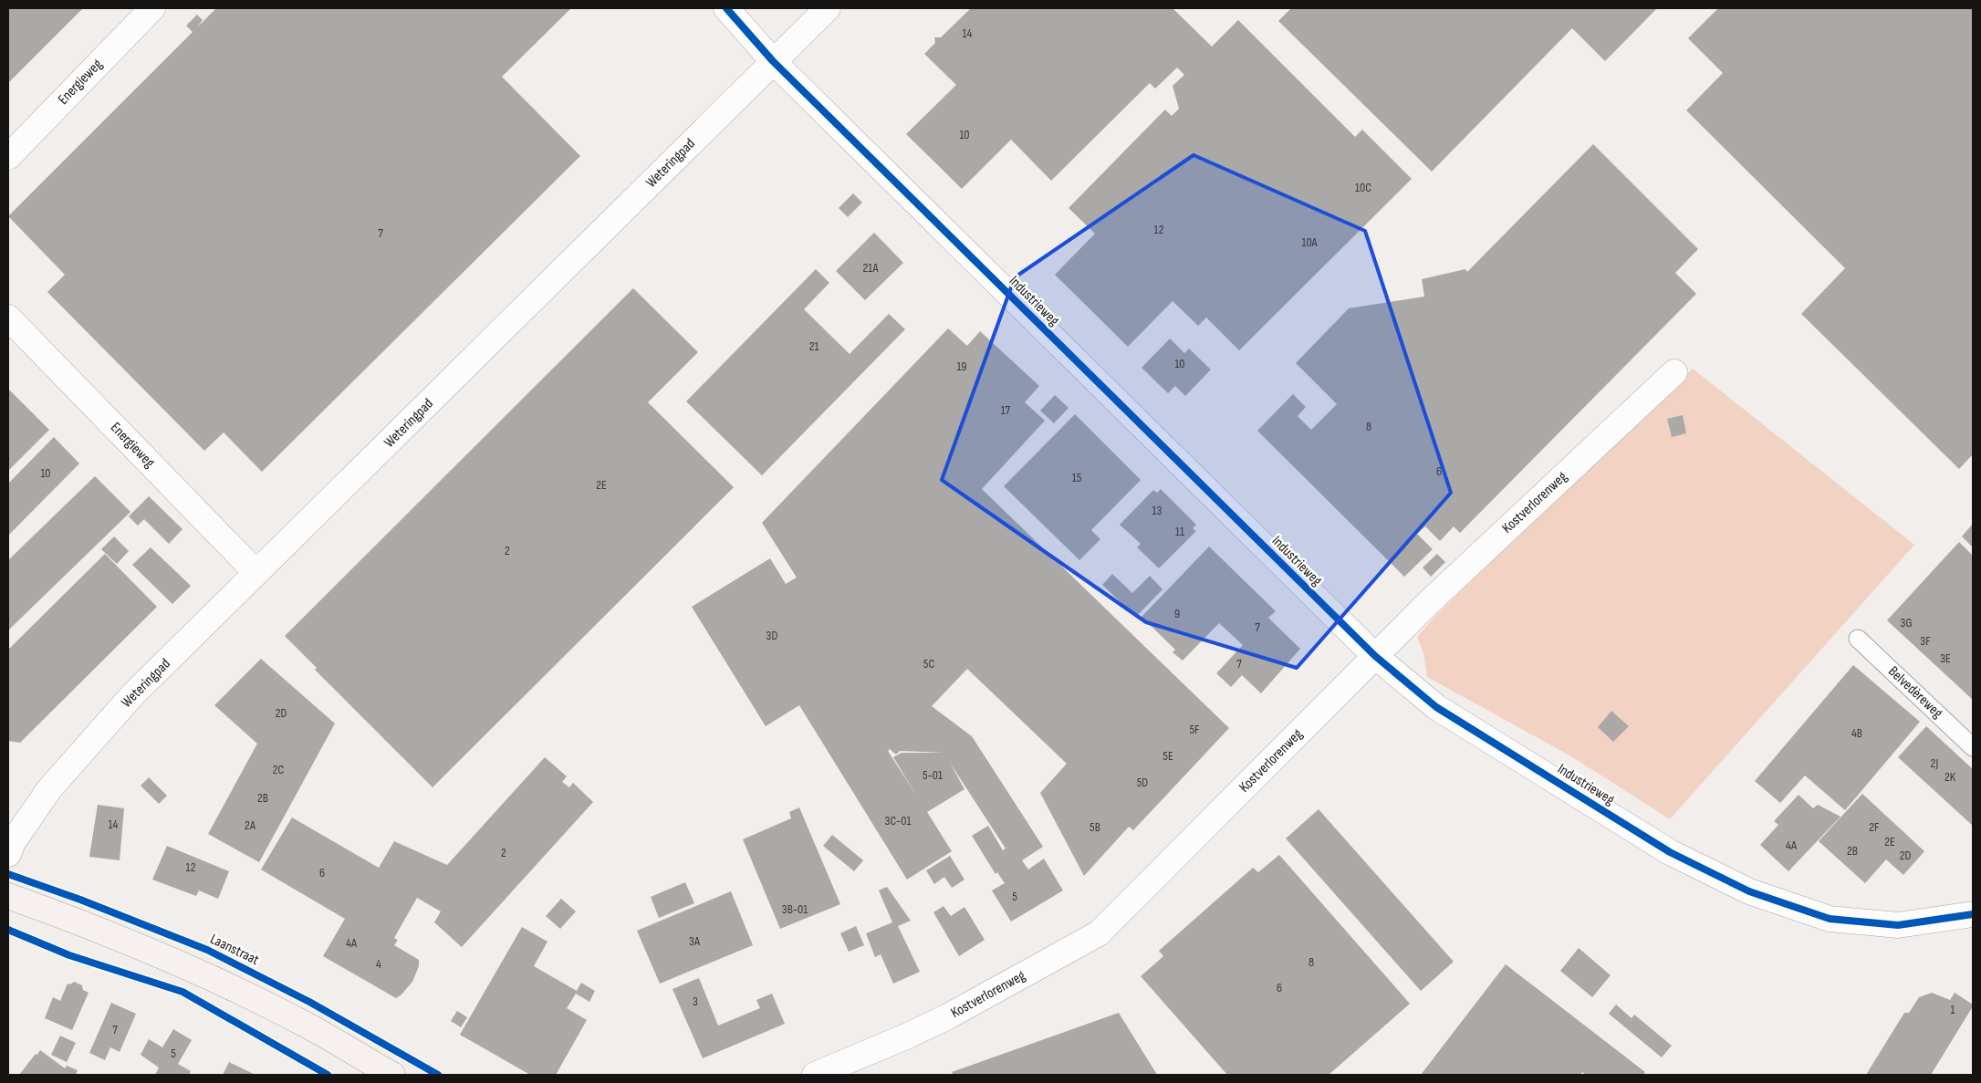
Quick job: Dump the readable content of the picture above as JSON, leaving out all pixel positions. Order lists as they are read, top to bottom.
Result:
{
  "streets": {
    "street": [
      "Energieweg",
      "Weteringpad",
      "Industrieweg",
      "Kostverlorenweg"
    ],
    "lane": ["Belvedèreweg"],
    "cycle path": ["Laanstraat"]
  },
  "crossings": [
    ["Energieweg", "Weteringpad"],
    ["Weteringpad", "Industrieweg"],
    ["Industrieweg", "Kostverlorenweg"]
  ],
  "house_numbers": [
    "14",
    "10",
    "10C",
    "12",
    "7",
    "10A",
    "21A",
    "21",
    "10",
    "19",
    "17",
    "8",
    "6",
    "10",
    "15",
    "2E",
    "13",
    "11",
    "2",
    "9",
    "3G",
    "7",
    "3D",
    "3F",
    "3E",
    "5C",
    "7",
    "2D",
    "5F",
    "4B",
    "5E",
    "2J",
    "2C",
    "5-01",
    "2K",
    "5D",
    "2B",
    "3C-01",
    "14",
    "2A",
    "5B",
    "2F",
    "2E",
    "4A",
    "2B",
    "2",
    "2D",
    "12",
    "6",
    "5",
    "3B-01",
    "3A",
    "4A",
    "8",
    "4",
    "6",
    "3",
    "1",
    "7",
    "5"
  ]
}
